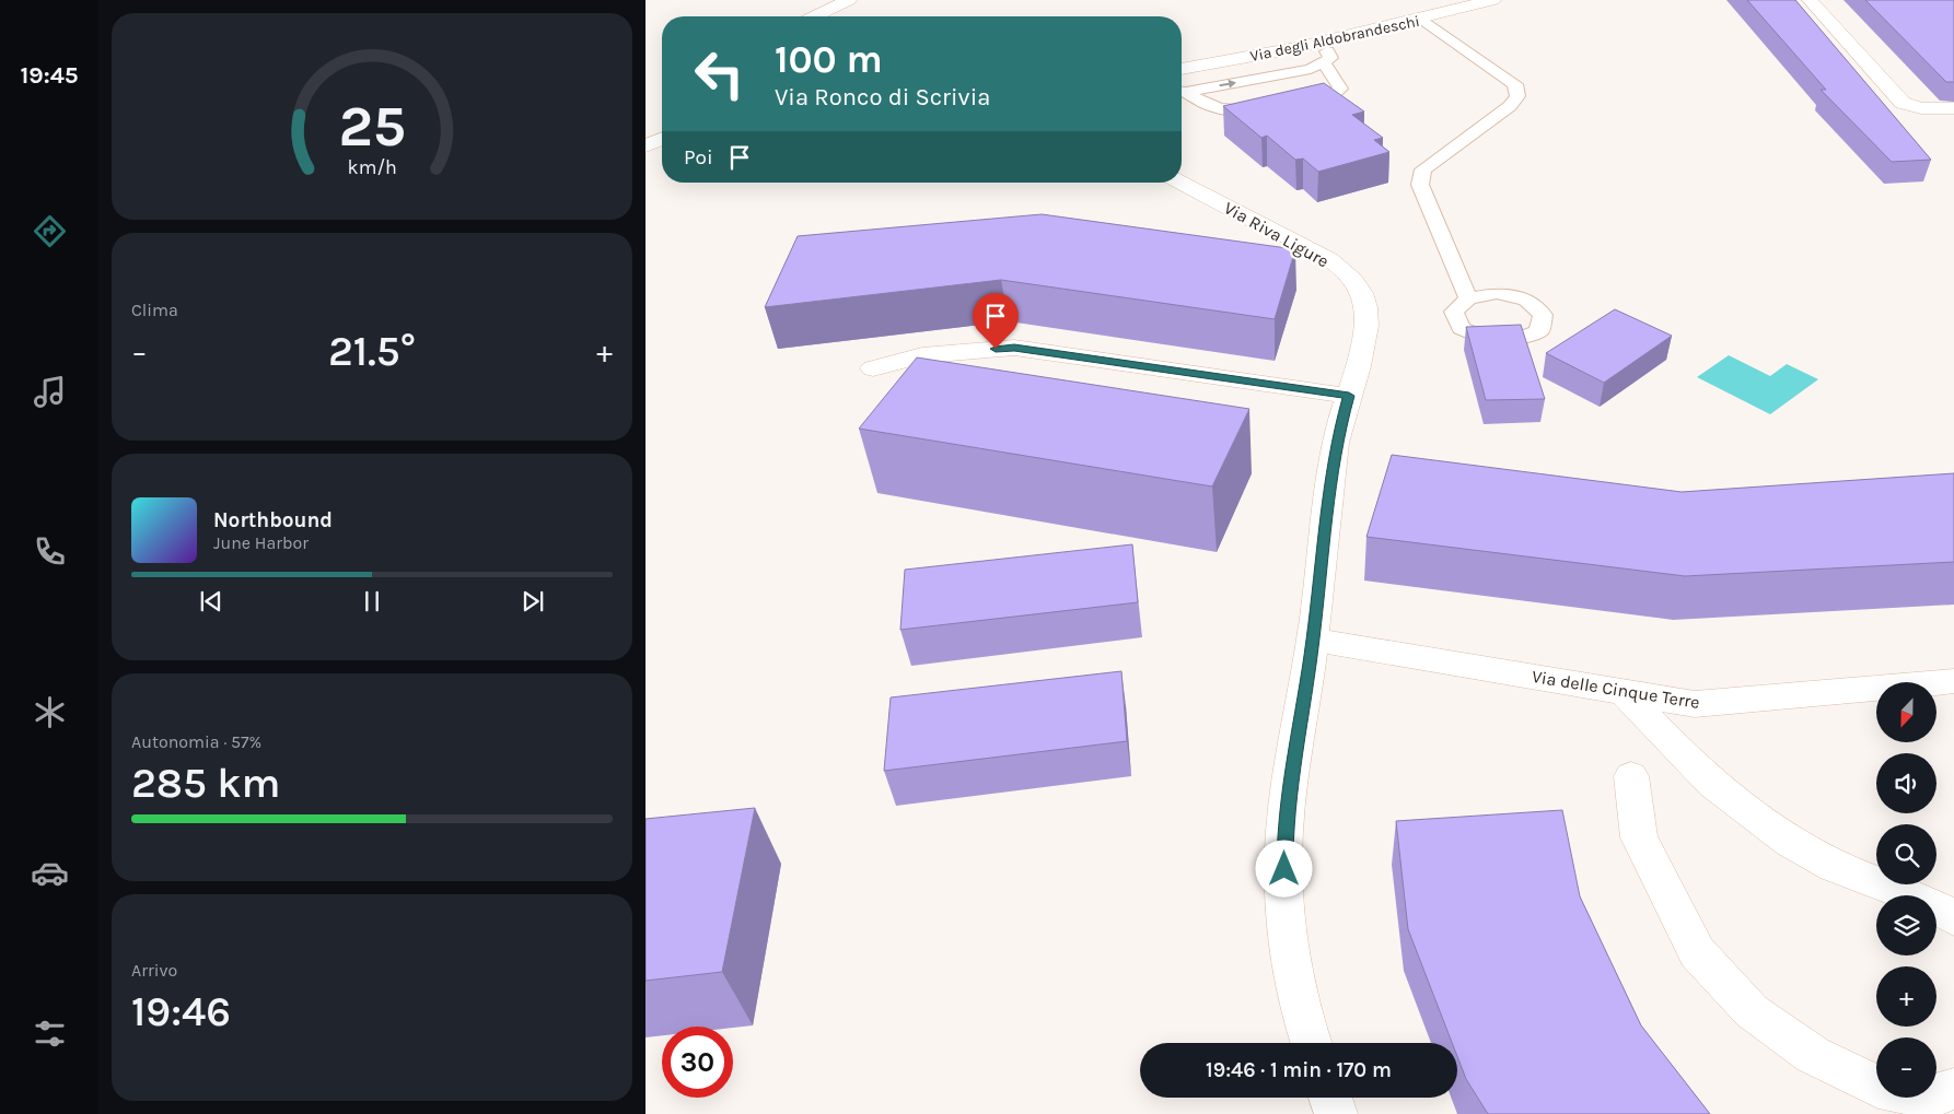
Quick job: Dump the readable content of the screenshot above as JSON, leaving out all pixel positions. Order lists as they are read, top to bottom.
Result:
{
  "streets": {
    "street": ["Via degli Aldobrandeschi", "Via Riva Ligure", "Via delle Cinque Terre"]
  },
  "crossings": [
    ["Via Riva Ligure", "Via delle Cinque Terre"]
  ],
  "north": "bottom",
  "page": {
    "tabs": "19:45",
    "turn": ["100 m", "Via Ronco di Scrivia"],
    "then": "Poi",
    "tile": [
      "Clima",
      ["Autonomia · 57%", "285 km"],
      ["Arrivo", "19:46"]
    ],
    "heat": ["−", "21.5°", "+"],
    "song": ["Northbound", "June Harbor"],
    "map_buttons": ["+", "−"],
    "limit": "30",
    "trip": "19:46 · 1 min · 170 m",
    "gauge": ["25", "km/h"]
  }
}
